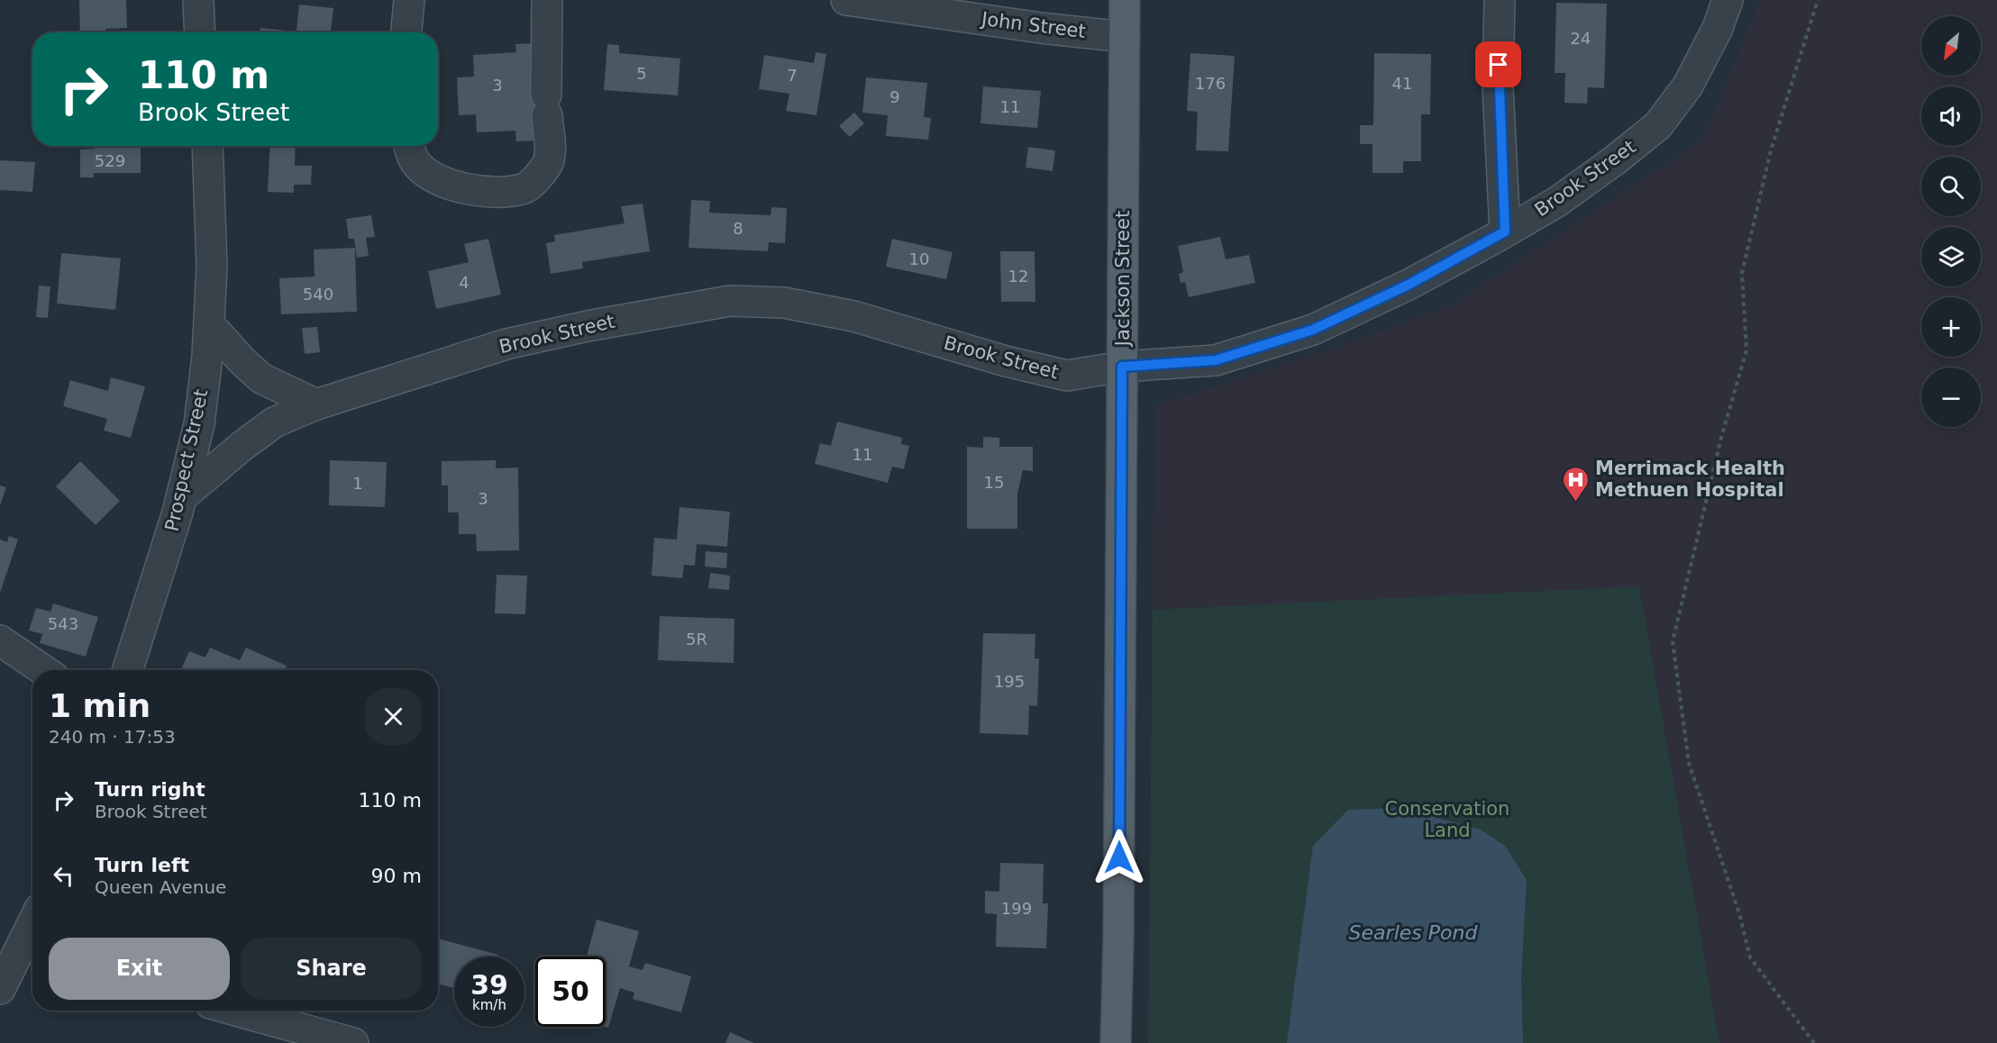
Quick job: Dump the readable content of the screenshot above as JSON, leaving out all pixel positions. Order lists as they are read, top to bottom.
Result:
{
  "streets": {
    "main road": ["Jackson Street"],
    "street": ["John Street", "Brook Street", "Prospect Street"]
  },
  "crossings": [
    ["John Street", "Jackson Street"],
    ["Brook Street", "Jackson Street"],
    ["Brook Street", "Prospect Street"]
  ],
  "water": ["Searles Pond"],
  "parks": ["Conservation Land"],
  "places": {
    "hospital": ["Merrimack Health Methuen Hospital"]
  },
  "house_numbers": [
    "24",
    "5",
    "7",
    "176",
    "41",
    "3",
    "9",
    "11",
    "529",
    "8",
    "10",
    "12",
    "4",
    "540",
    "11",
    "15",
    "1",
    "3",
    "543",
    "5R",
    "195",
    "199"
  ],
  "north": "bottom left",
  "page": {
    "map_buttons": ["+", "−"],
    "turn": ["110 m", "Brook Street"],
    "heading": ["1 min", "240 m · 17:53"],
    "list": [
      {
        "name": "Turn right",
        "note": "Brook Street",
        "value": "110 m"
      },
      {
        "name": "Turn left",
        "note": "Queen Avenue",
        "value": "90 m"
      }
    ],
    "buttons": ["Exit", "Share"],
    "speed": "39 km/h",
    "limit": "50"
  }
}
